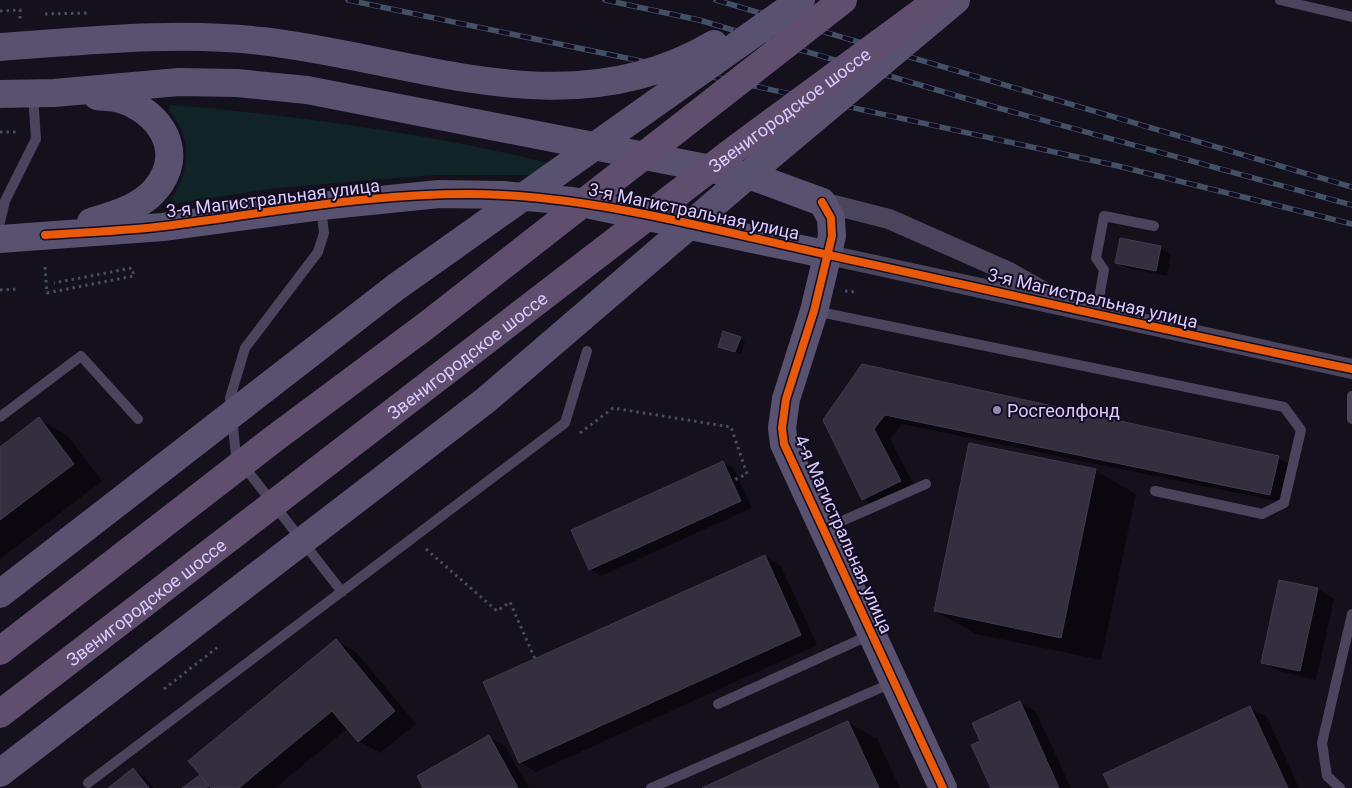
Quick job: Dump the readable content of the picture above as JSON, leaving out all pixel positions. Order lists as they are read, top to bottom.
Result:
{
  "streets": {
    "main road": ["Звенигородское шоссе", "3-я Магистральная улица", "4-я Магистральная улица"]
  },
  "crossings": [
    ["3-я Магистральная улица", "4-я Магистральная улица"]
  ],
  "places": ["Росгеолфонд"]
}
